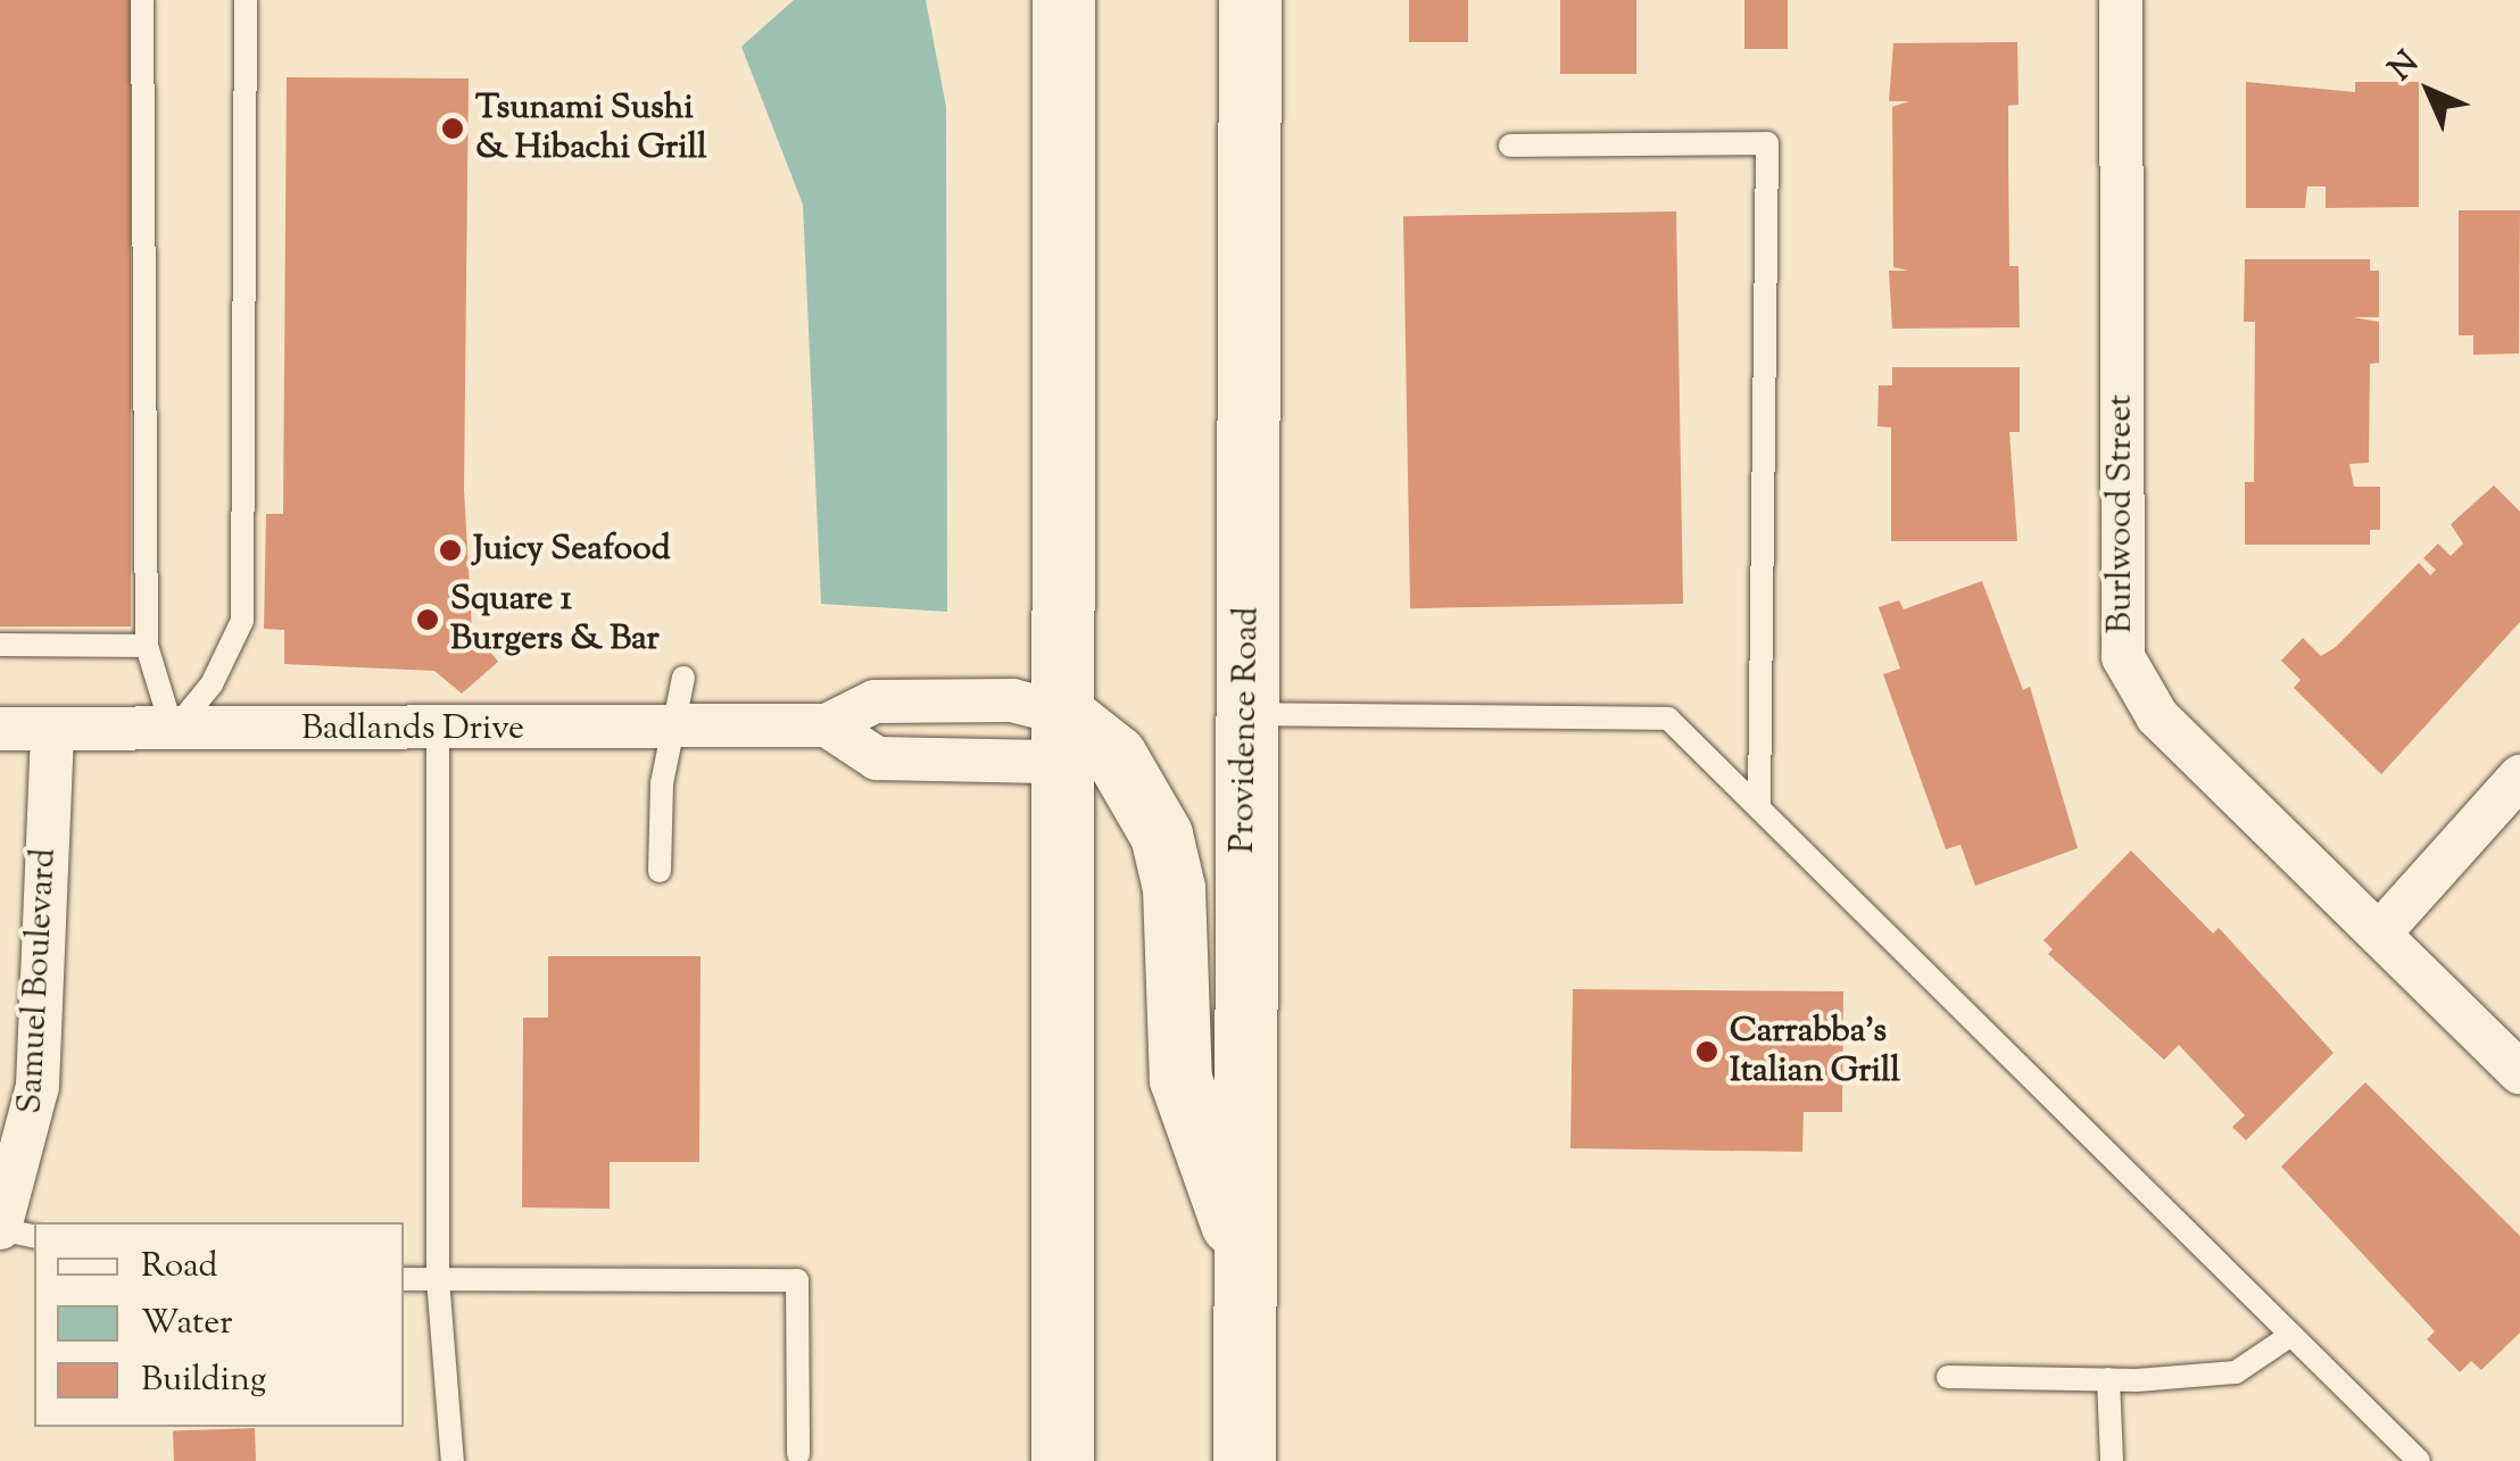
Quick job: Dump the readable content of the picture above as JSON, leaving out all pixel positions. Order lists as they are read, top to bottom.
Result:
{
  "streets": {
    "main road": ["Providence Road"],
    "street": ["Burlwood Street", "Badlands Drive", "Samuel Boulevard"]
  },
  "crossings": [
    ["Badlands Drive", "Samuel Boulevard"]
  ],
  "places": [
    "Tsunami Sushi & Hibachi Grill",
    "Juicy Seafood",
    "Square 1 Burgers & Bar",
    "Carrabba's Italian Grill"
  ],
  "legend": ["Road", "Water", "Building"],
  "north": "top left"
}
